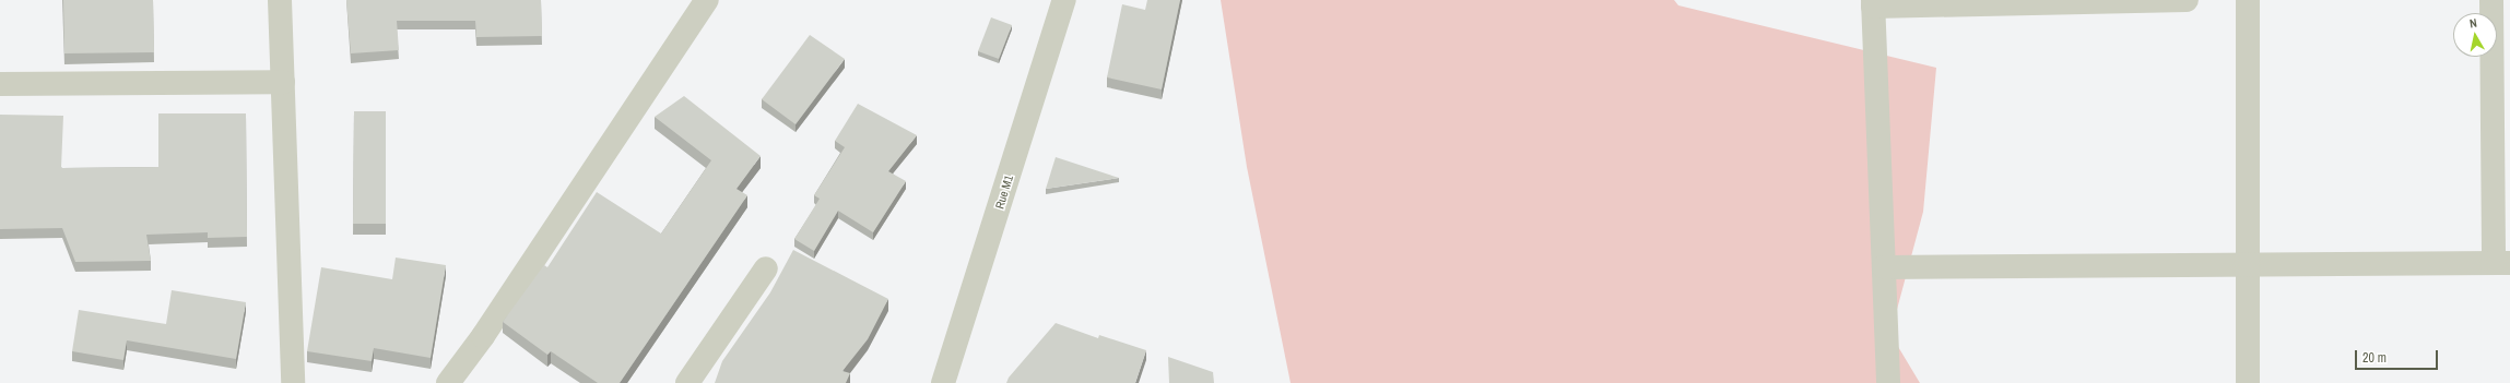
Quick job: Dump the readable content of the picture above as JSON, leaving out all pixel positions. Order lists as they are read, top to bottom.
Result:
{
  "streets": {
    "street": ["Rue M1"]
  },
  "scale_bar": "20 m",
  "north": "top"
}
